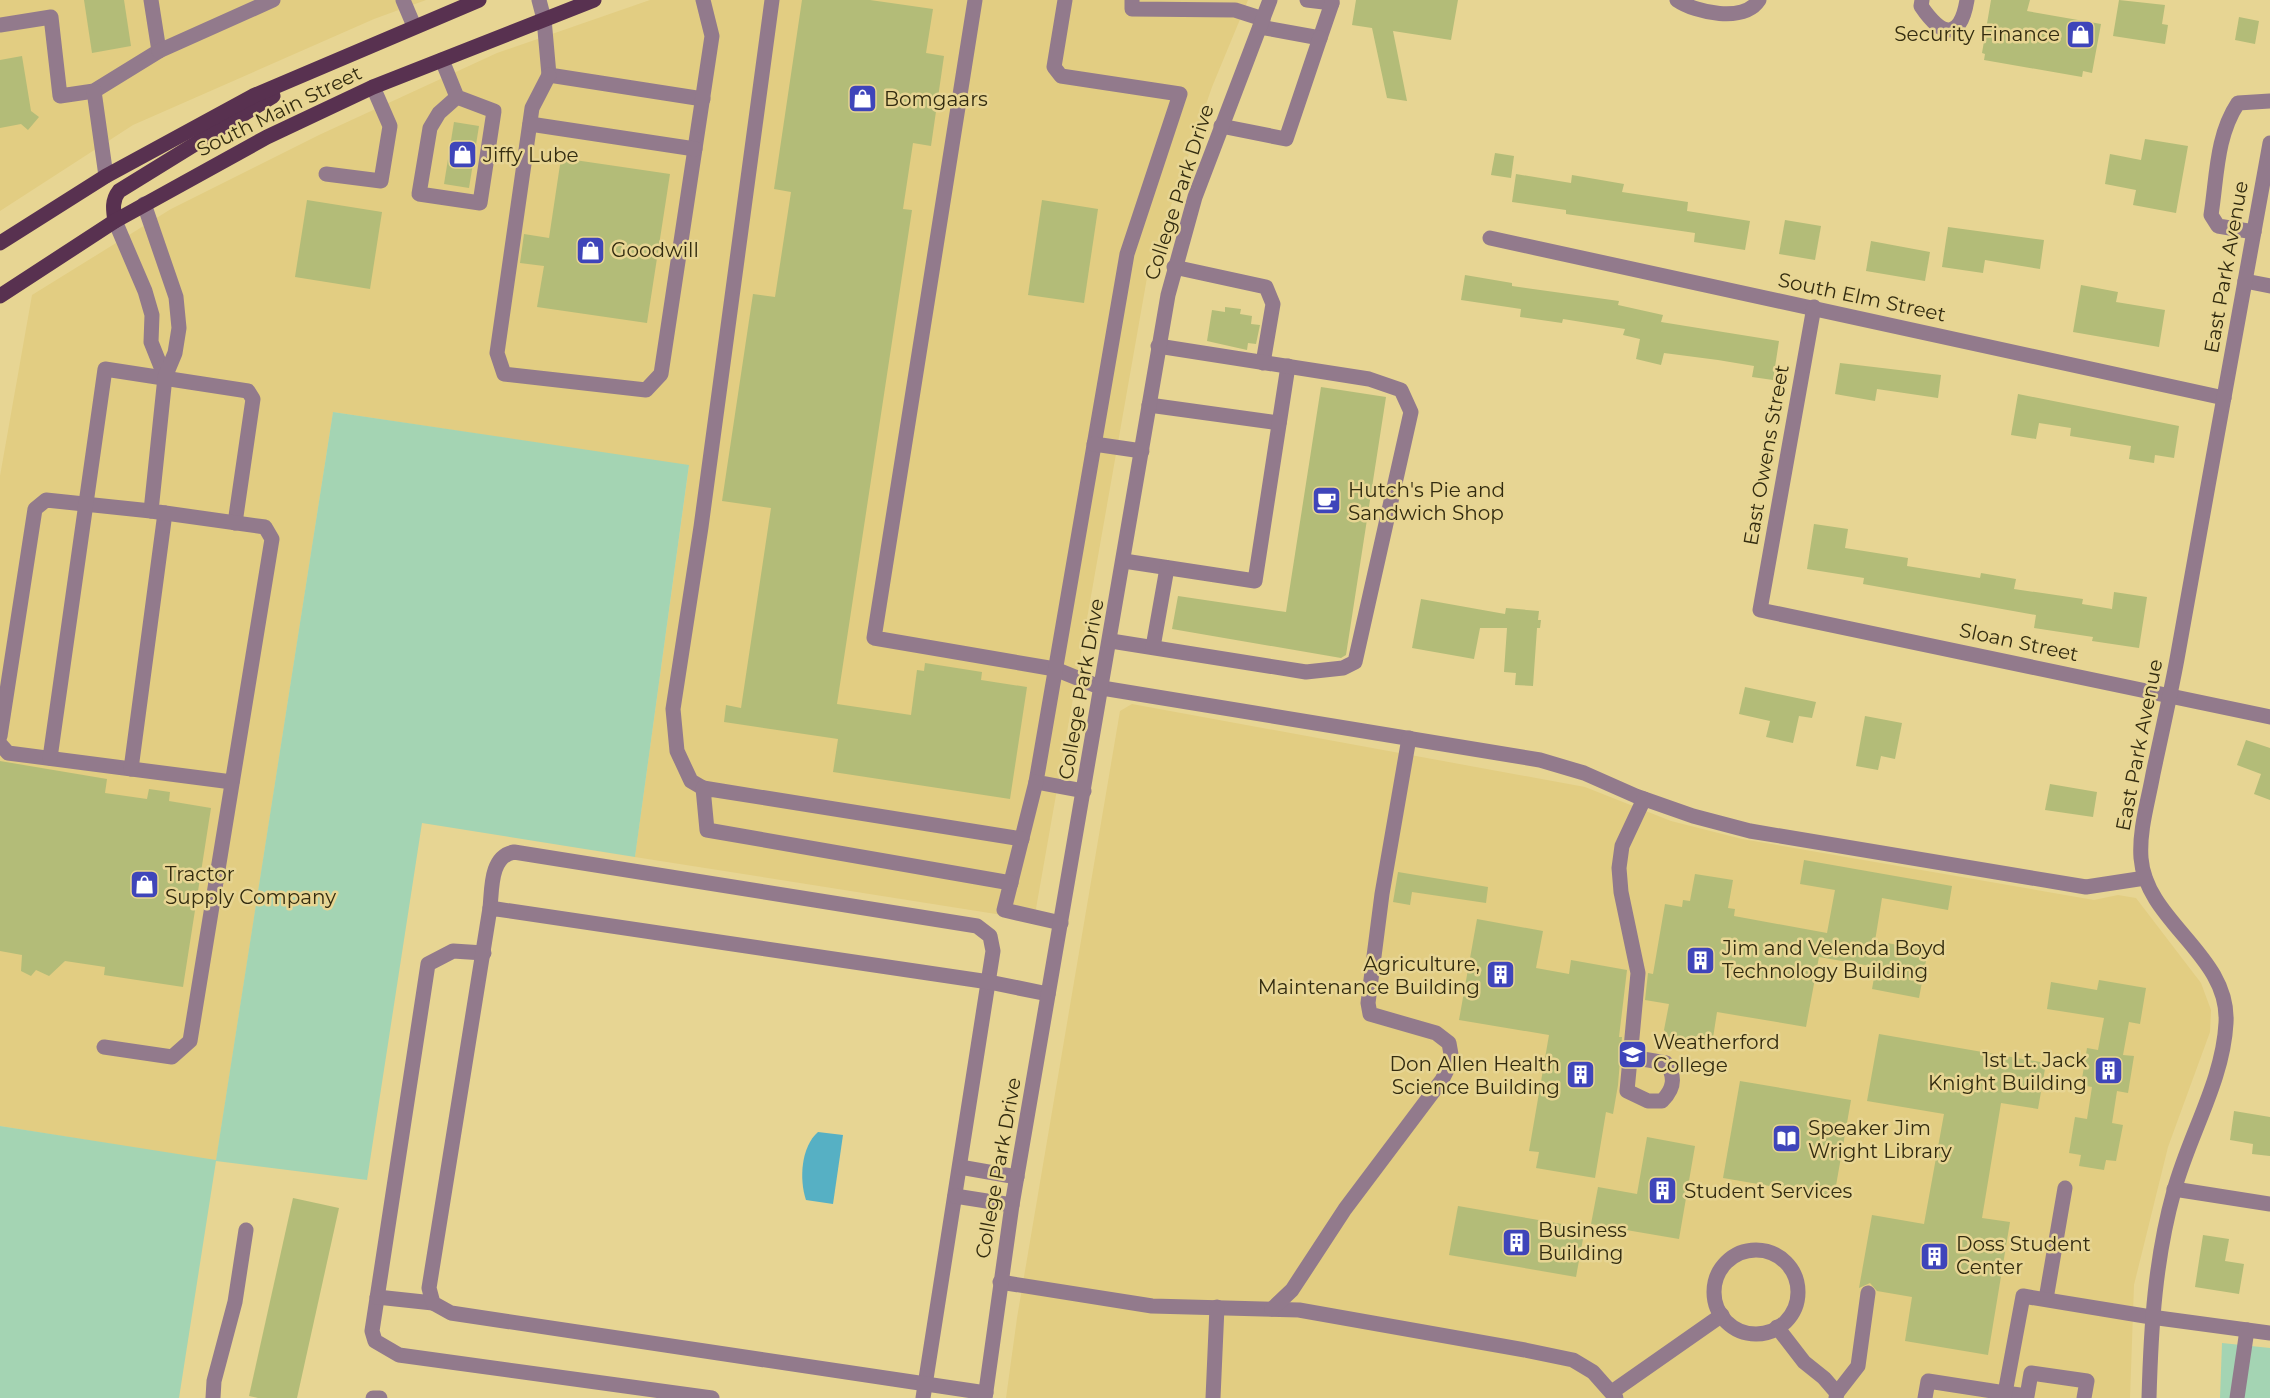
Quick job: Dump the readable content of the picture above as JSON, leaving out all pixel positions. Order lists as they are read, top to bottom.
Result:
{
  "streets": {
    "main road": ["South Main Street"],
    "street": [
      "College Park Drive",
      "East Park Avenue",
      "South Elm Street",
      "East Owens Street",
      "Sloan Street"
    ]
  },
  "crossings": [
    ["East Park Avenue", "South Elm Street"],
    ["East Park Avenue", "Sloan Street"],
    ["South Elm Street", "East Owens Street"],
    ["East Owens Street", "Sloan Street"]
  ],
  "places": {
    "shop": [
      "Security Finance",
      "Bomgaars",
      "Jiffy Lube",
      "Goodwill",
      "Tractor Supply Company"
    ],
    "cafe": ["Hutch's Pie and Sandwich Shop"],
    "building": [
      "Jim and Velenda Boyd Technology Building",
      "Agriculture, Maintenance Building",
      "1st Lt. Jack Knight Building",
      "Don Allen Health Science Building",
      "Student Services",
      "Business Building",
      "Doss Student Center"
    ],
    "school or university": ["Weatherford College"],
    "library": ["Speaker Jim Wright Library"]
  }
}
